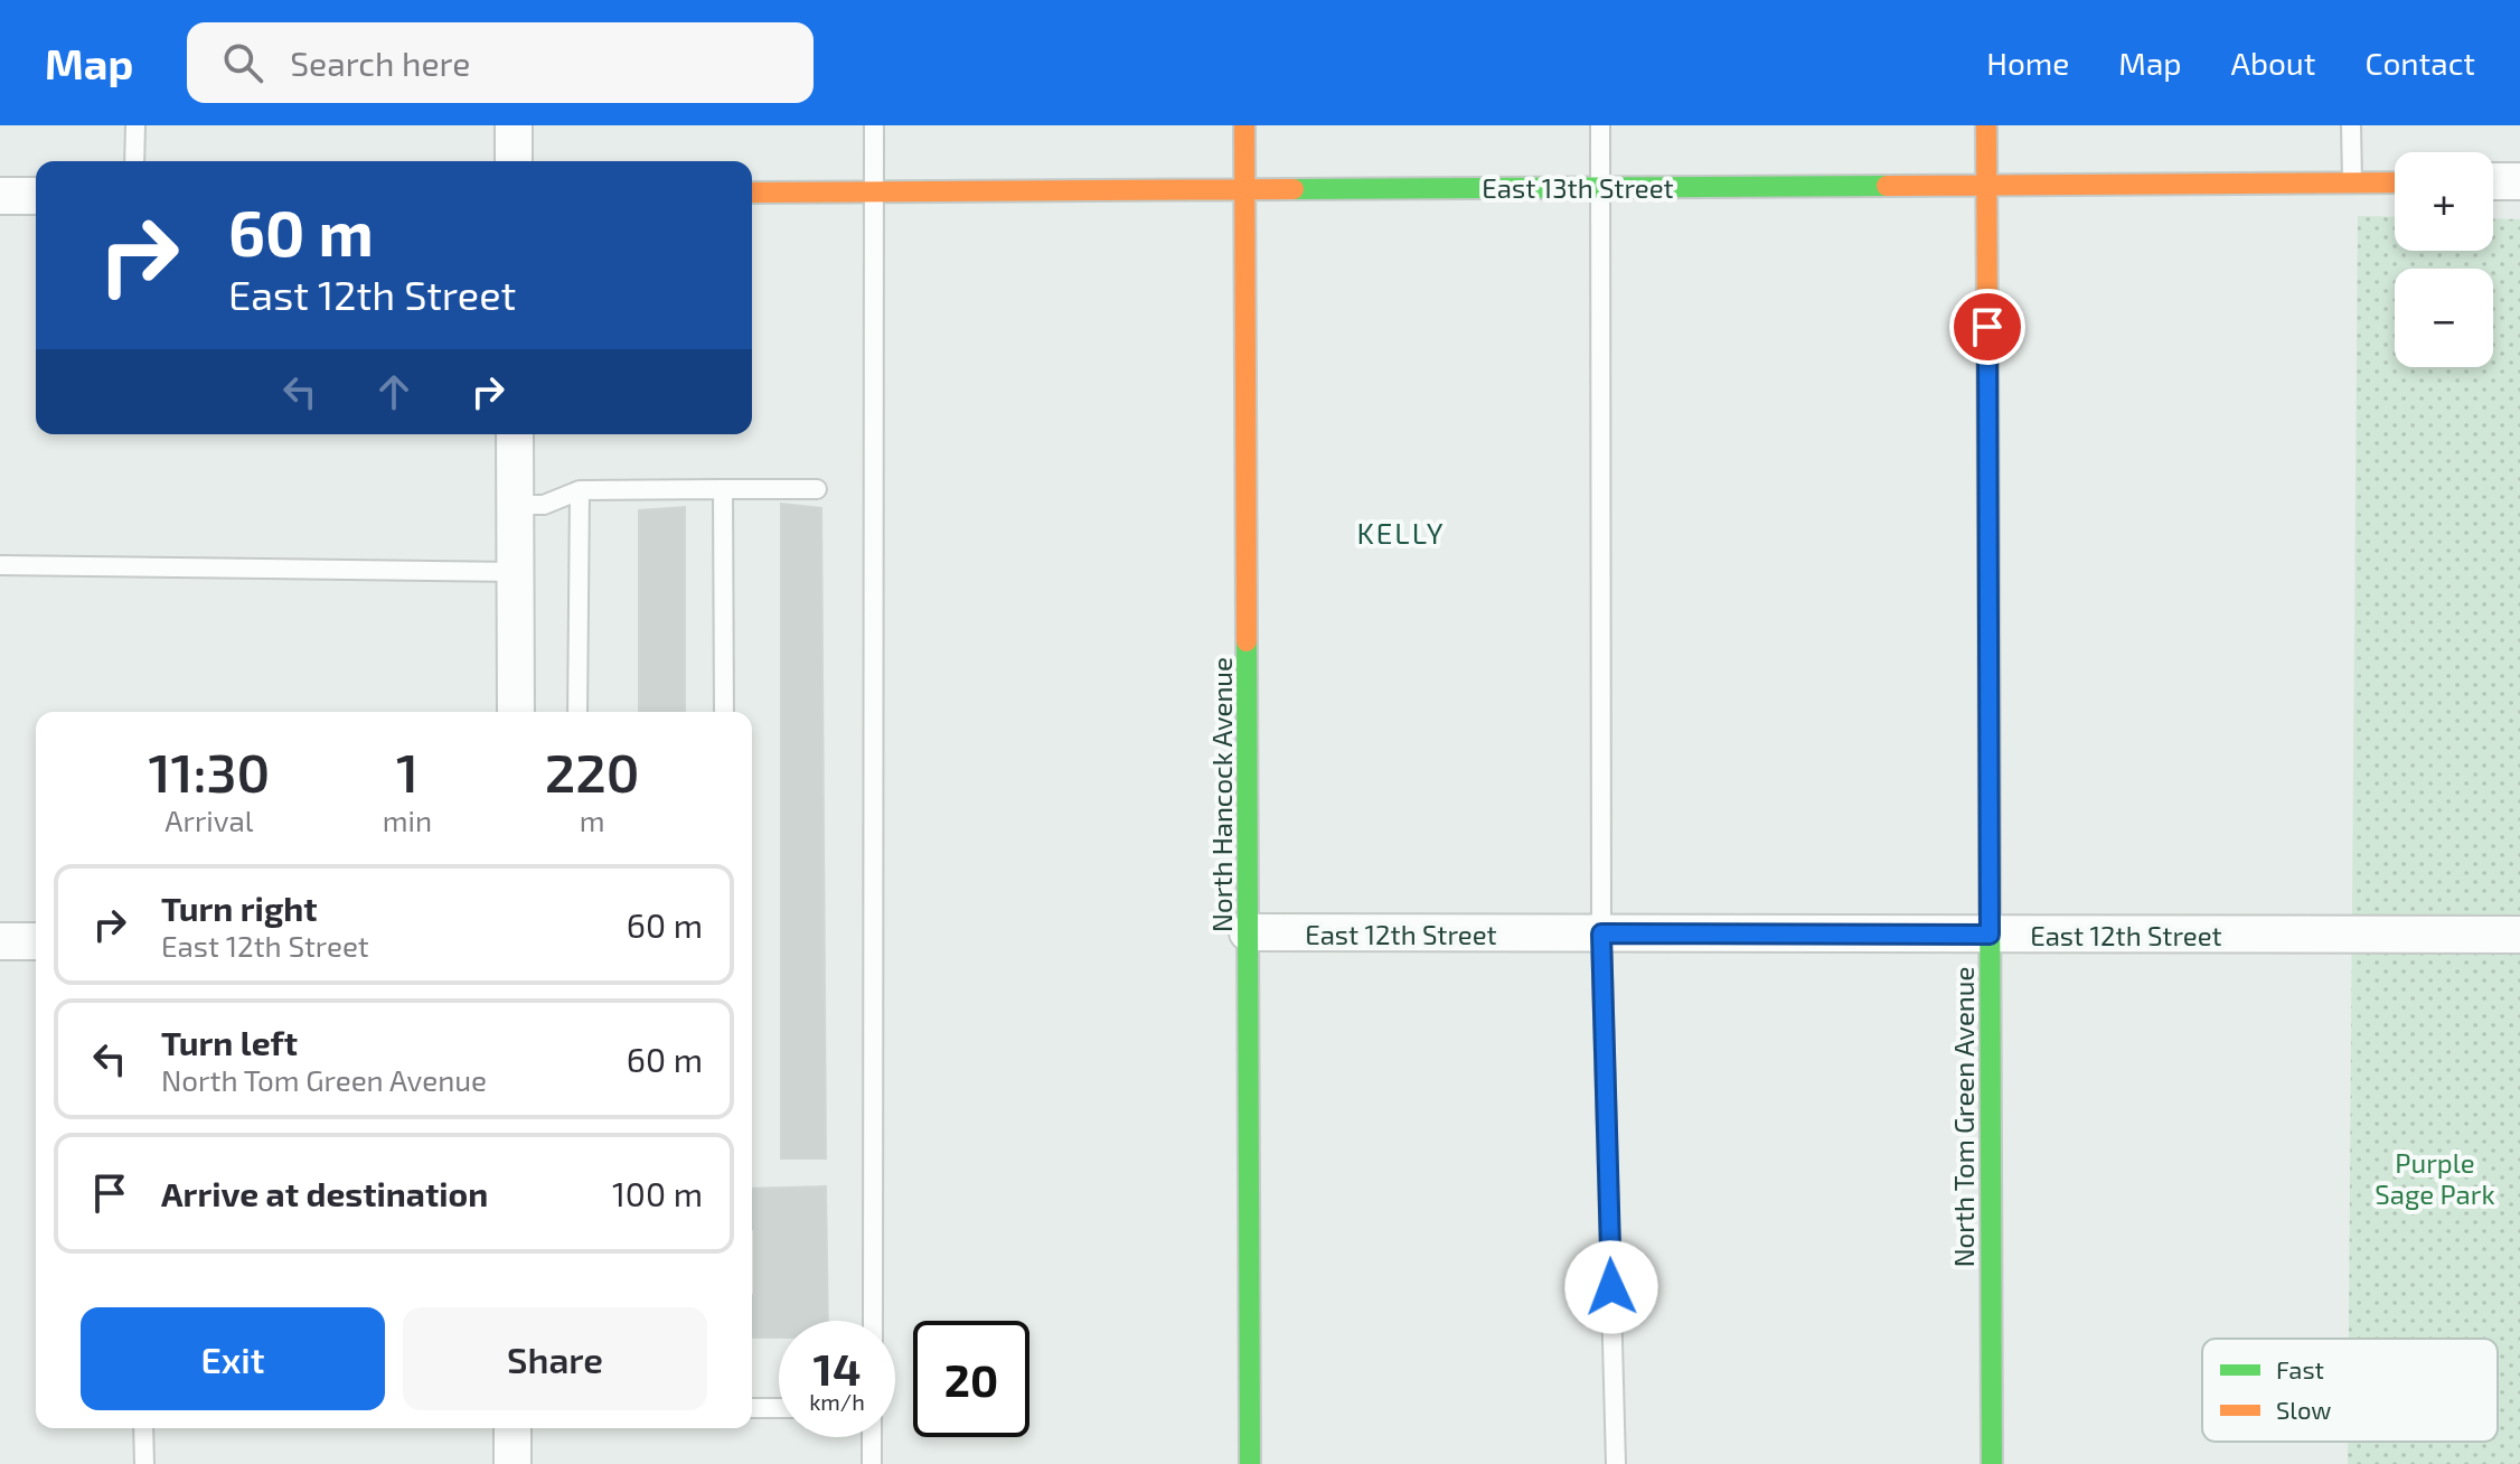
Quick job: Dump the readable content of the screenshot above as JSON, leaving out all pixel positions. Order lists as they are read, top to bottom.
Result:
{
  "streets": {
    "street": [
      "East 13th Street",
      "North Hancock Avenue",
      "East 12th Street",
      "North Tom Green Avenue"
    ]
  },
  "crossings": [
    ["East 13th Street", "North Hancock Avenue"],
    ["East 13th Street", "North Tom Green Avenue"],
    ["North Hancock Avenue", "East 12th Street"],
    ["East 12th Street", "North Tom Green Avenue"]
  ],
  "districts": ["KELLY"],
  "parks": ["Purple Sage Park"],
  "legend": ["Fast", "Slow"],
  "page": {
    "header": "Map",
    "search": "Search here",
    "nav": [
      "Home",
      "Map",
      "About",
      "Contact"
    ],
    "map_buttons": ["+", "−"],
    "turn": ["60 m", "East 12th Street"],
    "eta": [
      "11:30",
      "Arrival",
      "1",
      "min",
      "220",
      "m"
    ],
    "list": [
      {
        "name": "Turn right",
        "note": "East 12th Street",
        "value": "60 m"
      },
      {
        "name": "Turn left",
        "note": "North Tom Green Avenue",
        "value": "60 m"
      },
      {
        "name": "Arrive at destination",
        "value": "100 m"
      }
    ],
    "buttons": ["Exit", "Share"],
    "speed": "14 km/h",
    "limit": "20"
  }
}
